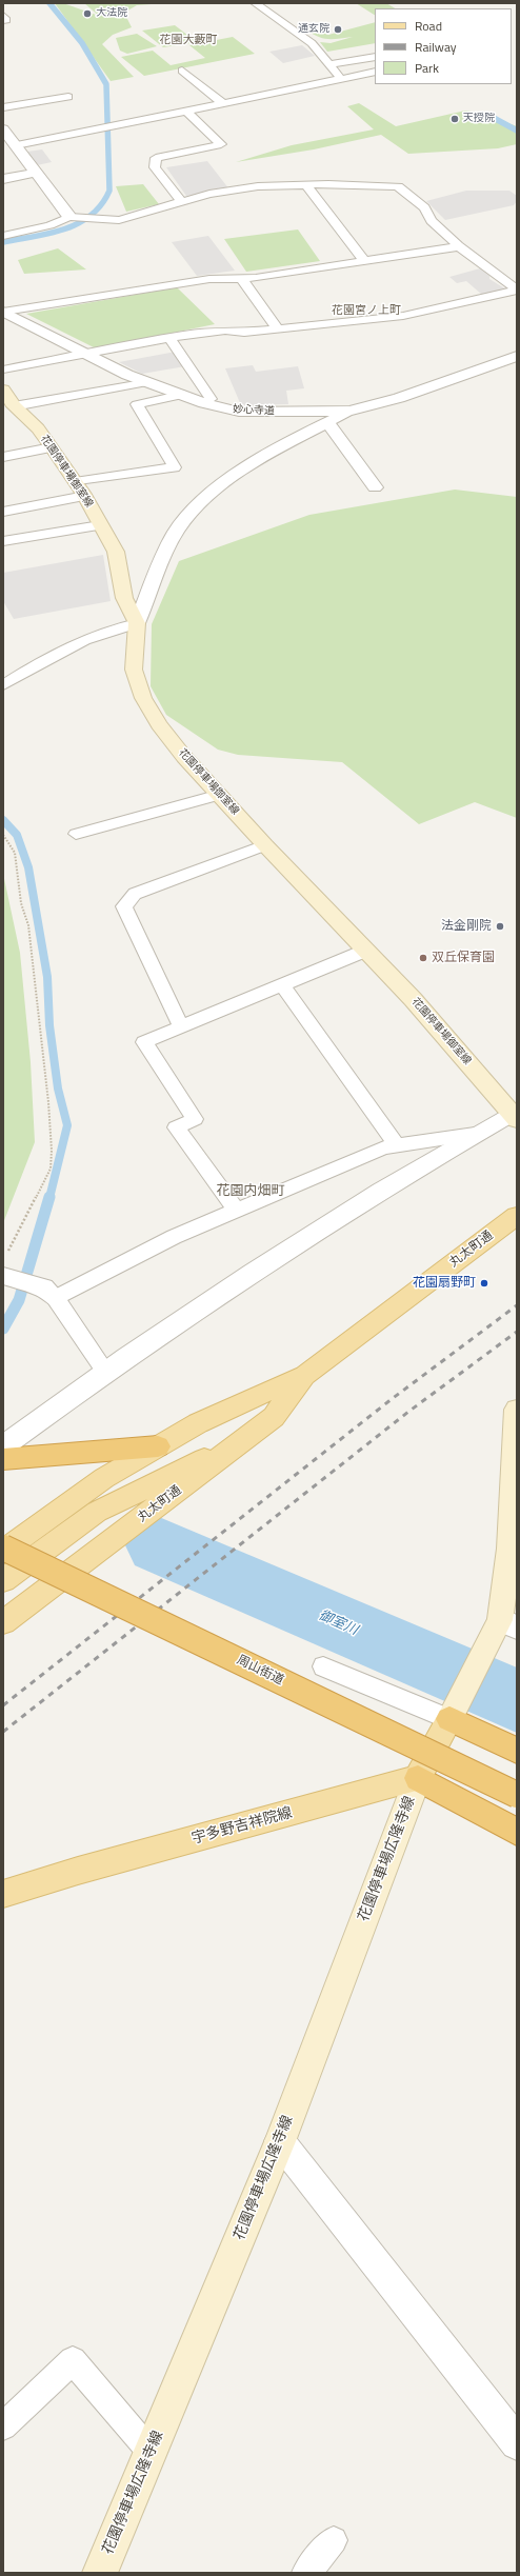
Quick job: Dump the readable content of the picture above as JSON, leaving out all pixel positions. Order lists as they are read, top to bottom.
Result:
{
  "streets": {
    "highway": ["周山街道"],
    "main road": [
      "花園停車場御室線",
      "丸太町通",
      "宇多野吉祥院線",
      "花園停車場広隆寺線"
    ],
    "street": ["妙心寺道"]
  },
  "crossings": [
    ["丸太町通", "周山街道"],
    ["宇多野吉祥院線", "花園停車場広隆寺線"]
  ],
  "districts": ["花園大藪町", "花園宮ノ上町", "花園内畑町"],
  "water": ["御室川"],
  "places": [
    "大法院",
    "通玄院",
    "天授院",
    "法金剛院",
    "双丘保育園",
    "花園扇野町"
  ],
  "legend": ["Road", "Railway", "Park"]
}
